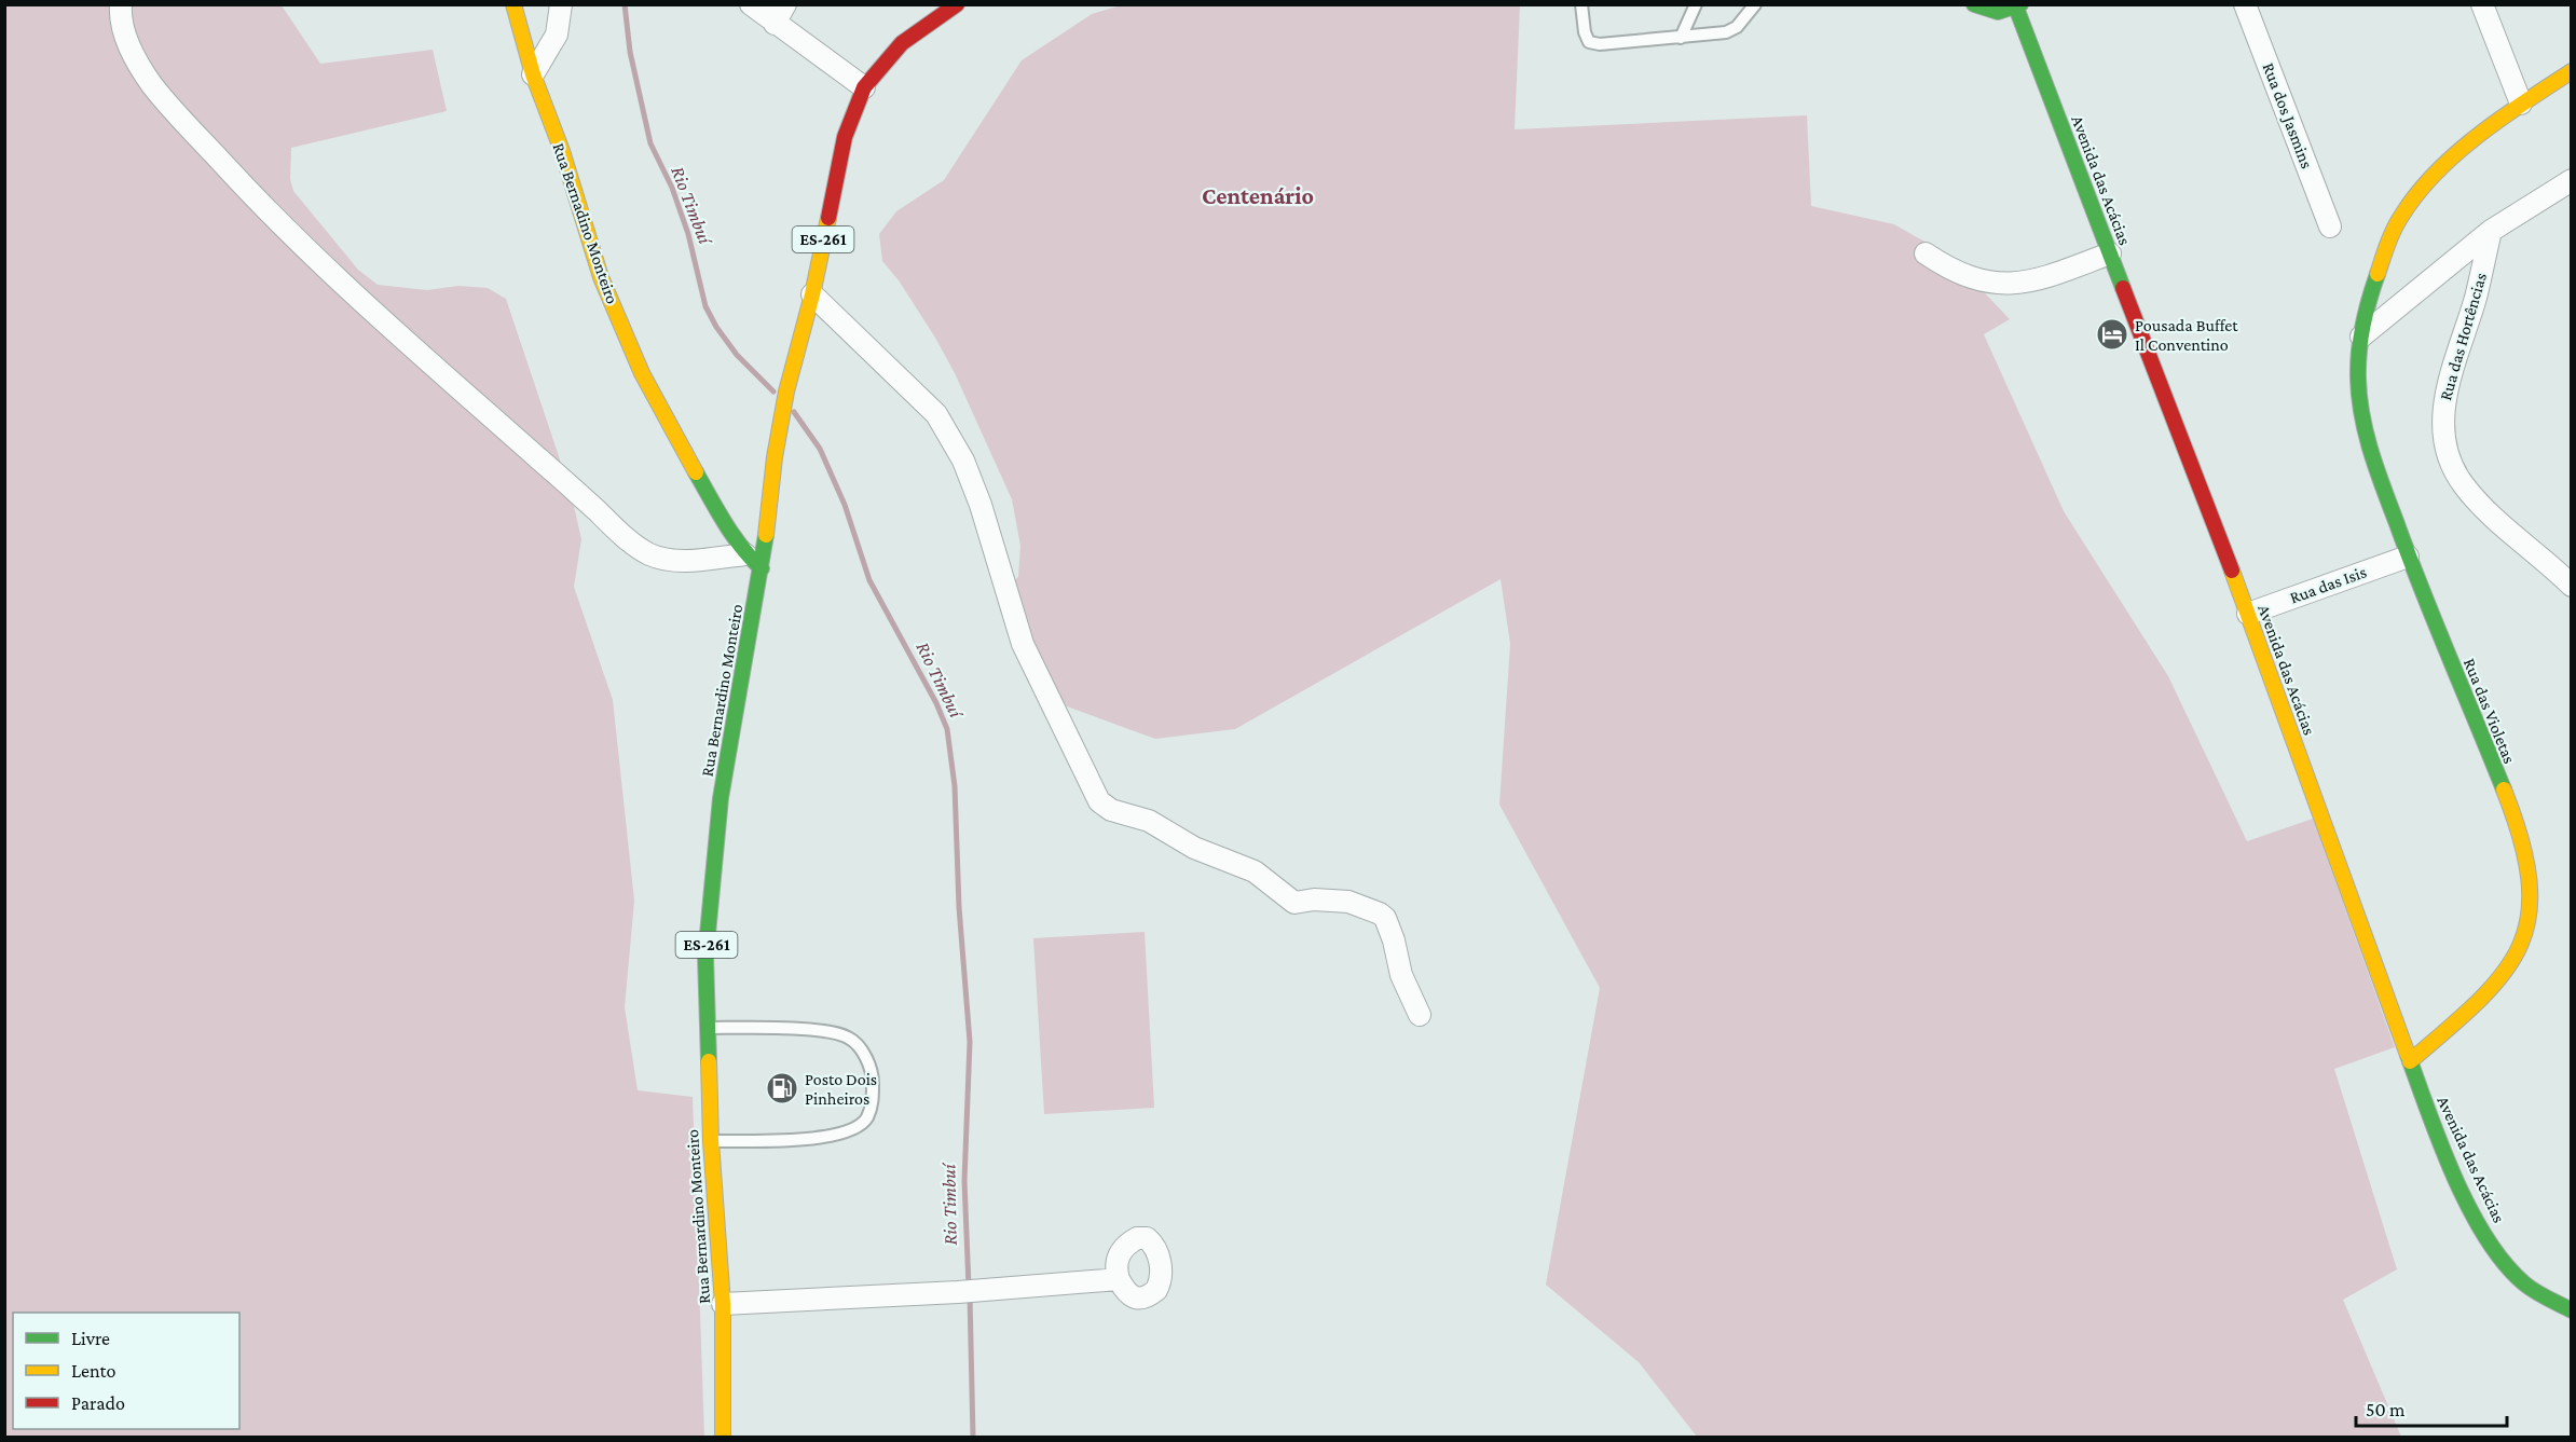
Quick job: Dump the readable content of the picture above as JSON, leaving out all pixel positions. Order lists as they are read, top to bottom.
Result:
{
  "streets": {
    "street": [
      "Rua dos Jasmins",
      "Avenida das Acácias",
      "Rua Bernadino Monteiro",
      "ES-261",
      "Rua das Hortências",
      "Rua das Isis",
      "Rua Bernardino Monteiro",
      "Rua das Violetas"
    ]
  },
  "crossings": [
    ["Avenida das Acácias", "Rua das Isis"],
    ["Avenida das Acácias", "Rua das Violetas"],
    ["Rua Bernadino Monteiro", "Rua Bernardino Monteiro"],
    ["Rua das Isis", "Rua das Violetas"]
  ],
  "districts": ["Centenário"],
  "water": ["Rio Timbuí"],
  "places": {
    "hotel": ["Pousada Buffet Il Conventino"],
    "fuel station": ["Posto Dois Pinheiros"]
  },
  "legend": ["Livre", "Lento", "Parado"],
  "scale_bar": "50 m"
}
